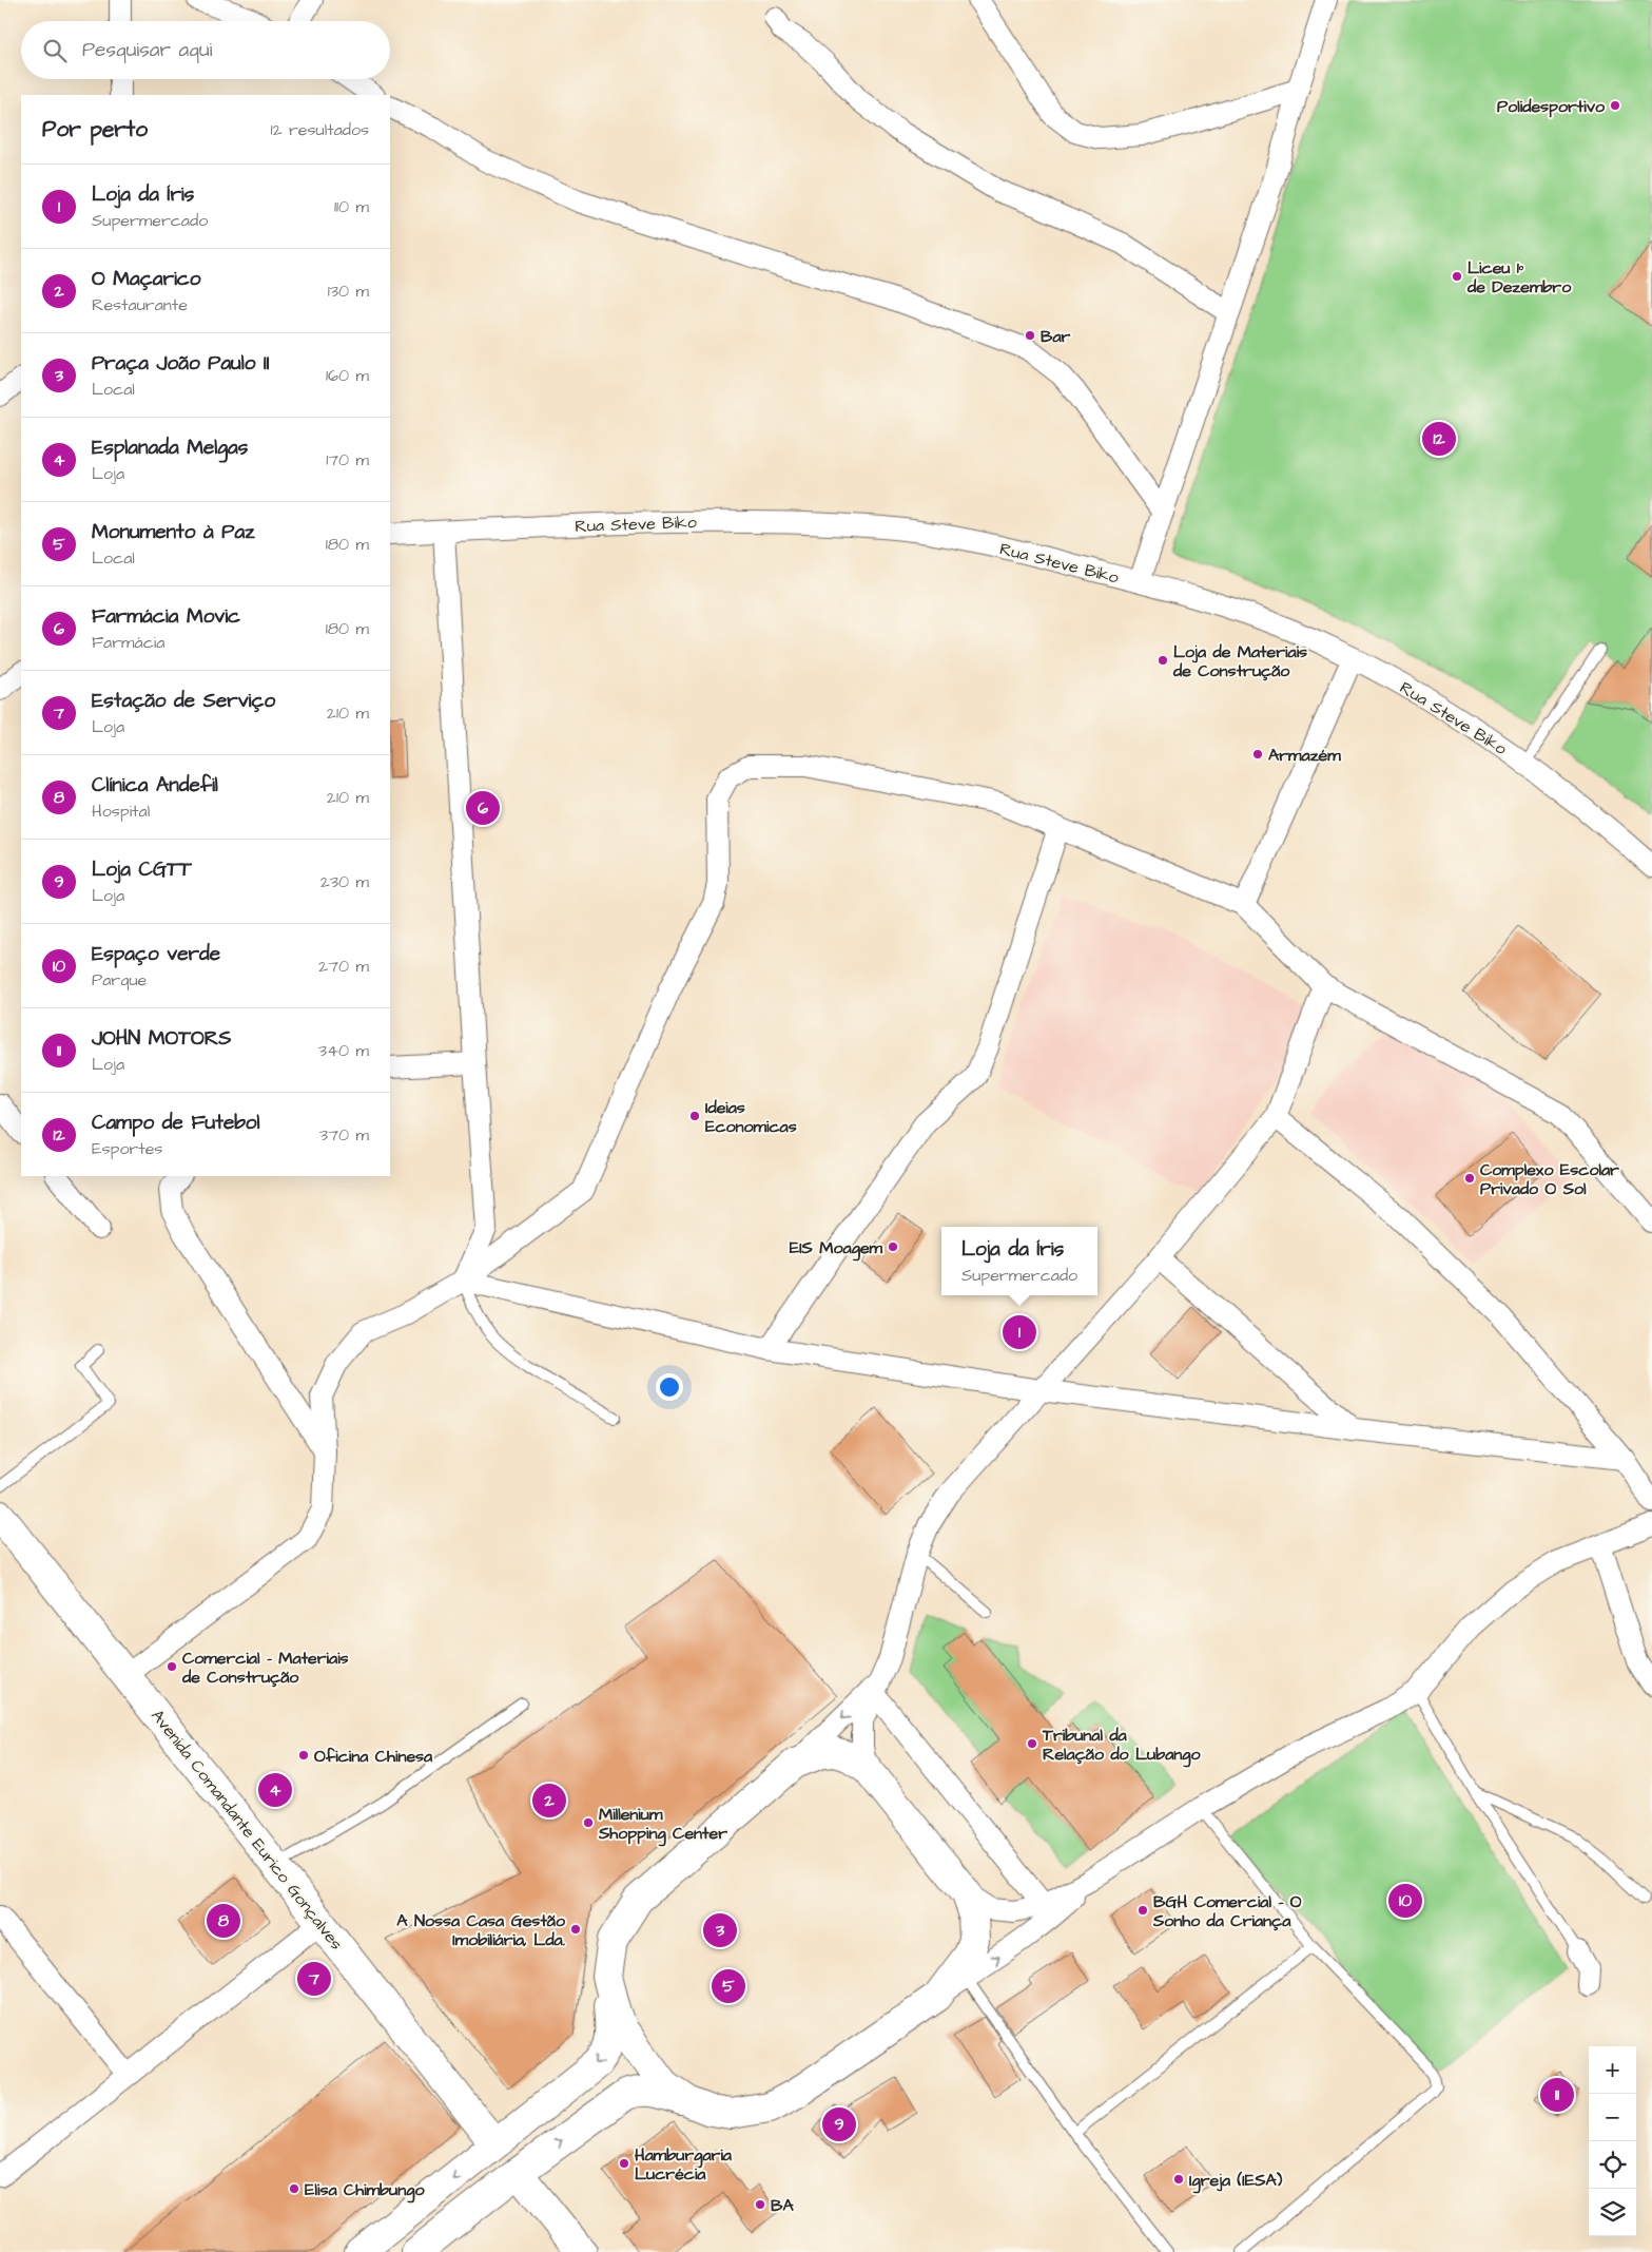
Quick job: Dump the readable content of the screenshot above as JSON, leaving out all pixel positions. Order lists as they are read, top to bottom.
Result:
{
  "streets": {
    "street": ["Rua Steve Biko", "Avenida Comandante Eurico Gonçalves"]
  },
  "places": [
    "Polidesportivo",
    "Liceu 1º de Dezembro",
    "Bar",
    "Loja de Materiais de Construção",
    "Armazém",
    "Ideias Economicas",
    "Complexo Escolar Privado O Sol",
    "EIS Moagem",
    "Comercial - Materiais de Construção",
    "Tribunal da Relação do Lubango",
    "Oficina Chinesa",
    "Millenium Shopping Center",
    "BGH Comercial - O Sonho da Criança",
    "A Nossa Casa Gestão Imobiliária, Lda.",
    "Hamburgaria Lucrécia",
    "Igreja (IESA)",
    "Elisa Chimbungo",
    "BA"
  ],
  "page": {
    "search": "Pesquisar aqui",
    "heading": ["Por perto", "12 resultados"],
    "list": [
      {
        "mark": "1",
        "name": "Loja da Íris",
        "note": "Supermercado",
        "value": "110 m"
      },
      {
        "mark": "2",
        "name": "O Maçarico",
        "note": "Restaurante",
        "value": "130 m"
      },
      {
        "mark": "3",
        "name": "Praça João Paulo II",
        "note": "Local",
        "value": "160 m"
      },
      {
        "mark": "4",
        "name": "Esplanada Melgas",
        "note": "Loja",
        "value": "170 m"
      },
      {
        "mark": "5",
        "name": "Monumento à Paz",
        "note": "Local",
        "value": "180 m"
      },
      {
        "mark": "6",
        "name": "Farmácia Movic",
        "note": "Farmácia",
        "value": "180 m"
      },
      {
        "mark": "7",
        "name": "Estação de Serviço",
        "note": "Loja",
        "value": "210 m"
      },
      {
        "mark": "8",
        "name": "Clínica Andefil",
        "note": "Hospital",
        "value": "210 m"
      },
      {
        "mark": "9",
        "name": "Loja CGTT",
        "note": "Loja",
        "value": "230 m"
      },
      {
        "mark": "10",
        "name": "Espaço verde",
        "note": "Parque",
        "value": "270 m"
      },
      {
        "mark": "11",
        "name": "JOHN MOTORS",
        "note": "Loja",
        "value": "340 m"
      },
      {
        "mark": "12",
        "name": "Campo de Futebol",
        "note": "Esportes",
        "value": "370 m"
      }
    ],
    "pins": [
      "12",
      "6",
      "1",
      "4",
      "2",
      "10",
      "8",
      "3",
      "7",
      "5",
      "11",
      "9"
    ],
    "popup": ["Loja da Íris", "Supermercado"],
    "map_buttons": ["+", "−"]
  }
}
